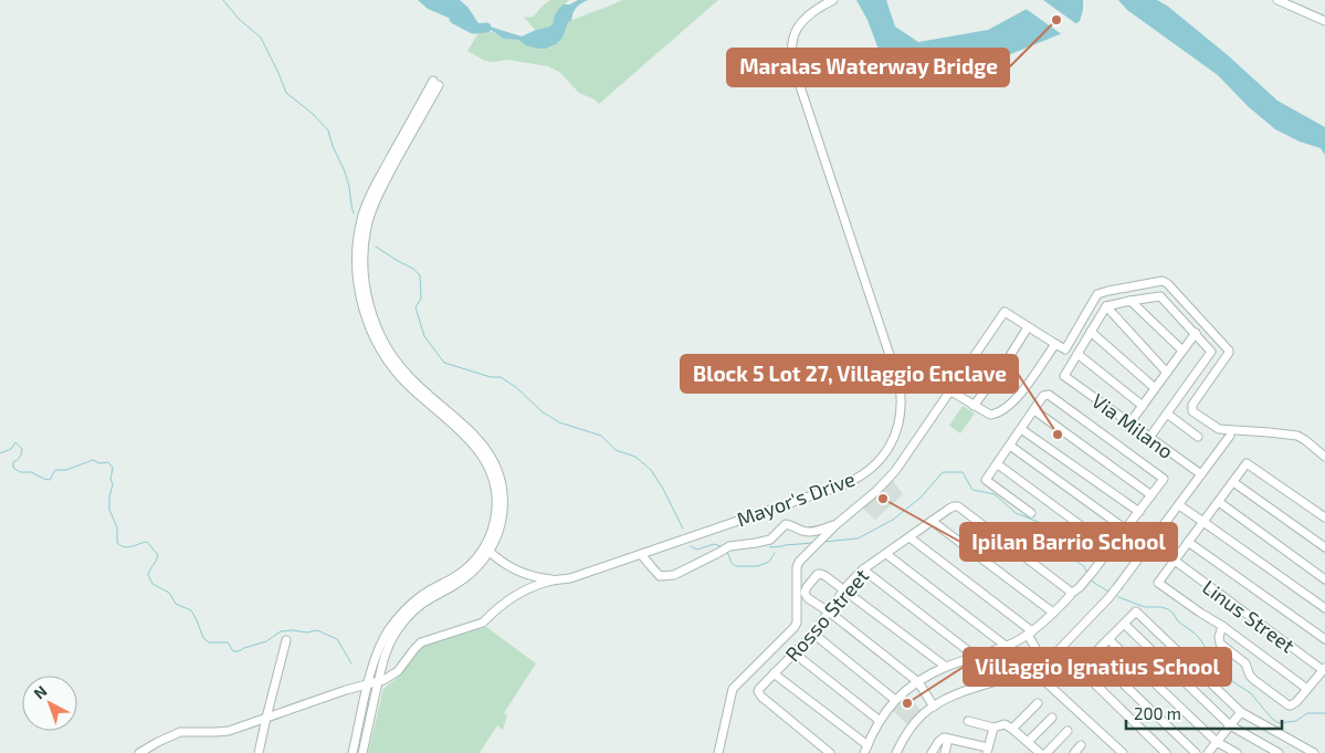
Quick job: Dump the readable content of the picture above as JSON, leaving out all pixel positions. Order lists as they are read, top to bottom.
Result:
{
  "streets": {
    "street": [
      "Via Milano",
      "Mayor's Drive",
      "Rosso Street",
      "Linus Street"
    ]
  },
  "places": [
    "Maralas Waterway Bridge",
    "Block 5 Lot 27, Villaggio Enclave",
    "Ipilan Barrio School",
    "Villaggio Ignatius School"
  ],
  "scale_bar": "200 m",
  "north": "top left"
}
